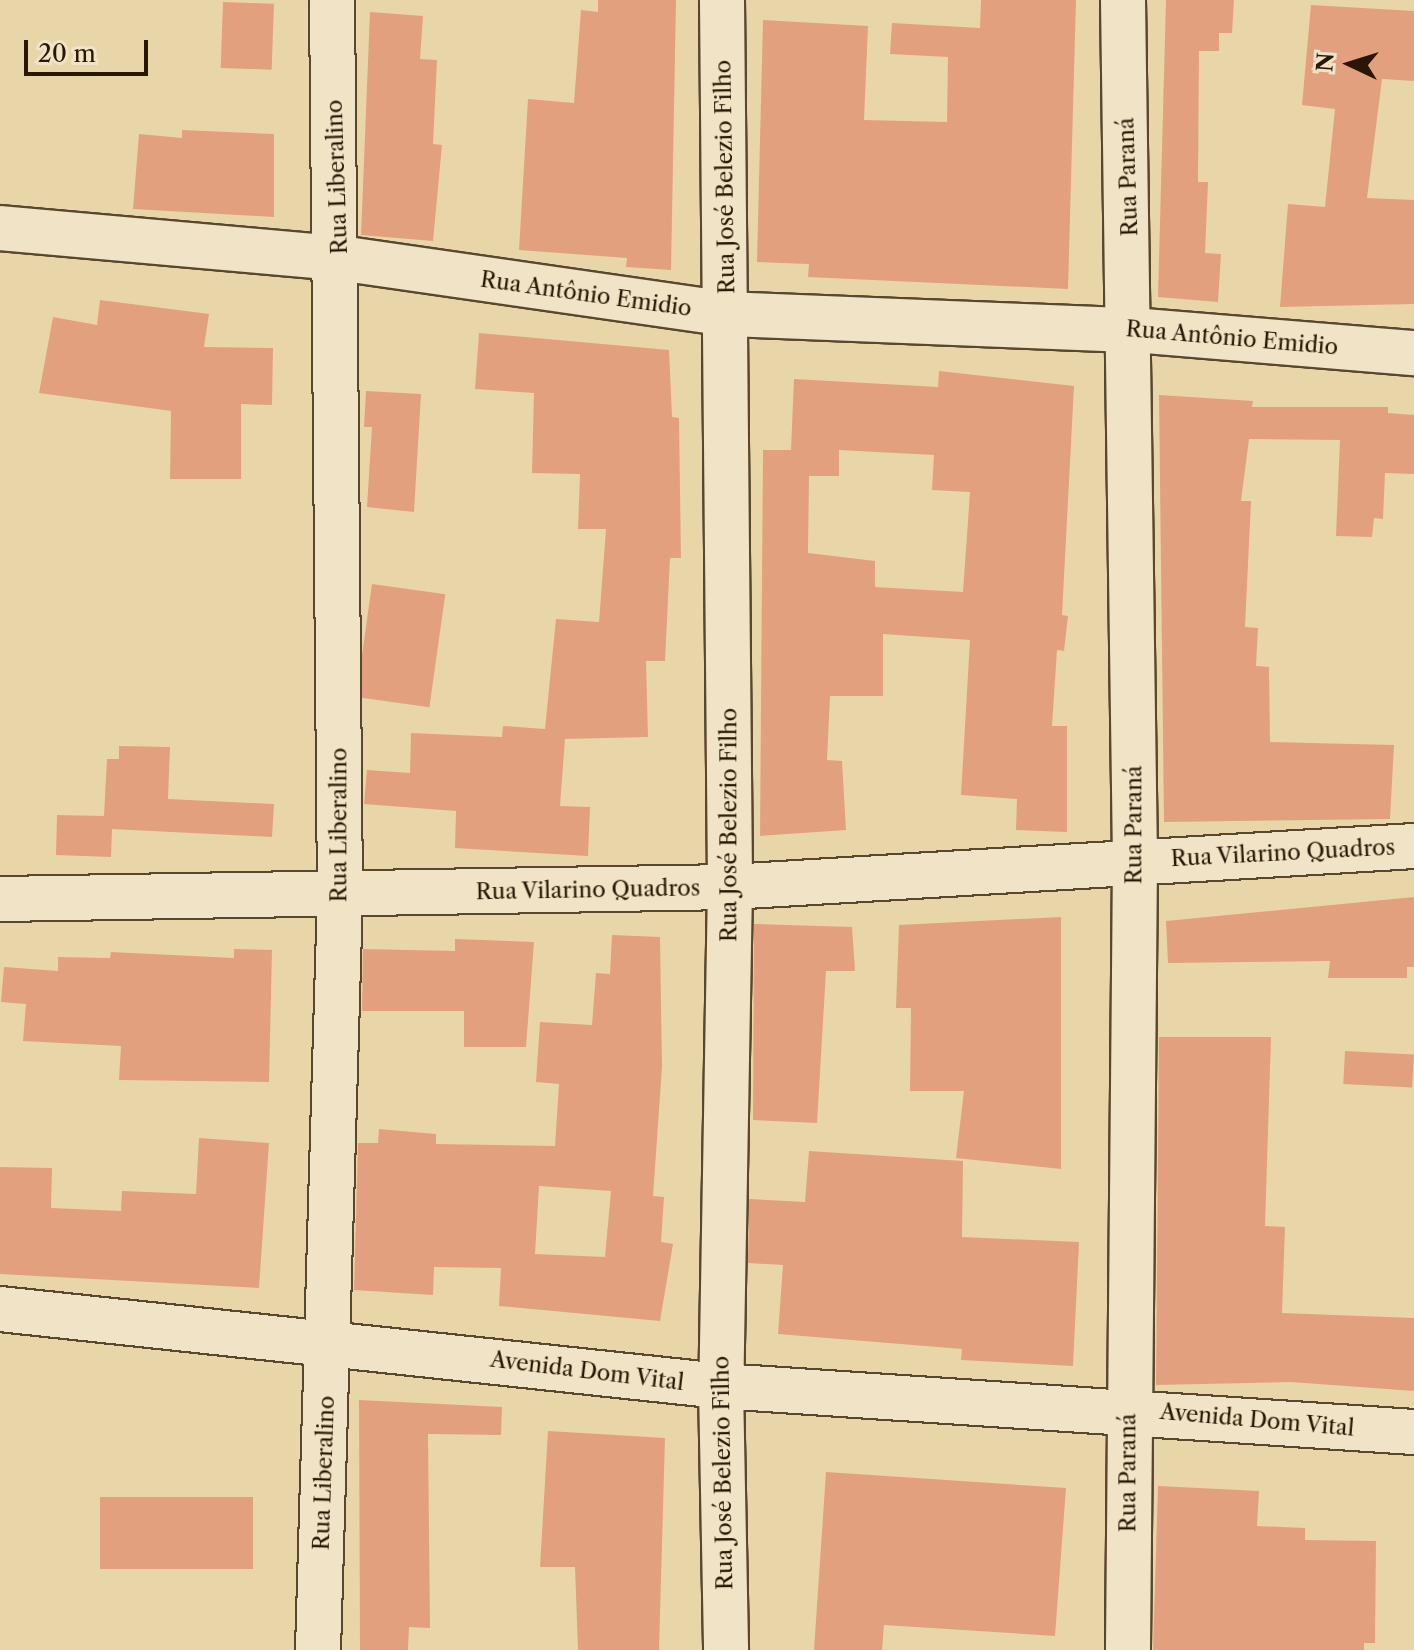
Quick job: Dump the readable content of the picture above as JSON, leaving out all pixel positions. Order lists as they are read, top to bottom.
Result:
{
  "streets": {
    "street": [
      "Rua Liberalino",
      "Rua José Belezio Filho",
      "Rua Paraná",
      "Rua Antônio Emidio",
      "Rua Vilarino Quadros",
      "Avenida Dom Vital"
    ]
  },
  "crossings": [
    ["Rua Liberalino", "Rua Antônio Emidio"],
    ["Rua Liberalino", "Rua Vilarino Quadros"],
    ["Rua Liberalino", "Avenida Dom Vital"],
    ["Rua José Belezio Filho", "Rua Antônio Emidio"],
    ["Rua José Belezio Filho", "Rua Vilarino Quadros"],
    ["Rua José Belezio Filho", "Avenida Dom Vital"],
    ["Rua Paraná", "Rua Antônio Emidio"],
    ["Rua Paraná", "Rua Vilarino Quadros"],
    ["Rua Paraná", "Avenida Dom Vital"]
  ],
  "scale_bar": "20 m",
  "north": "left"
}
